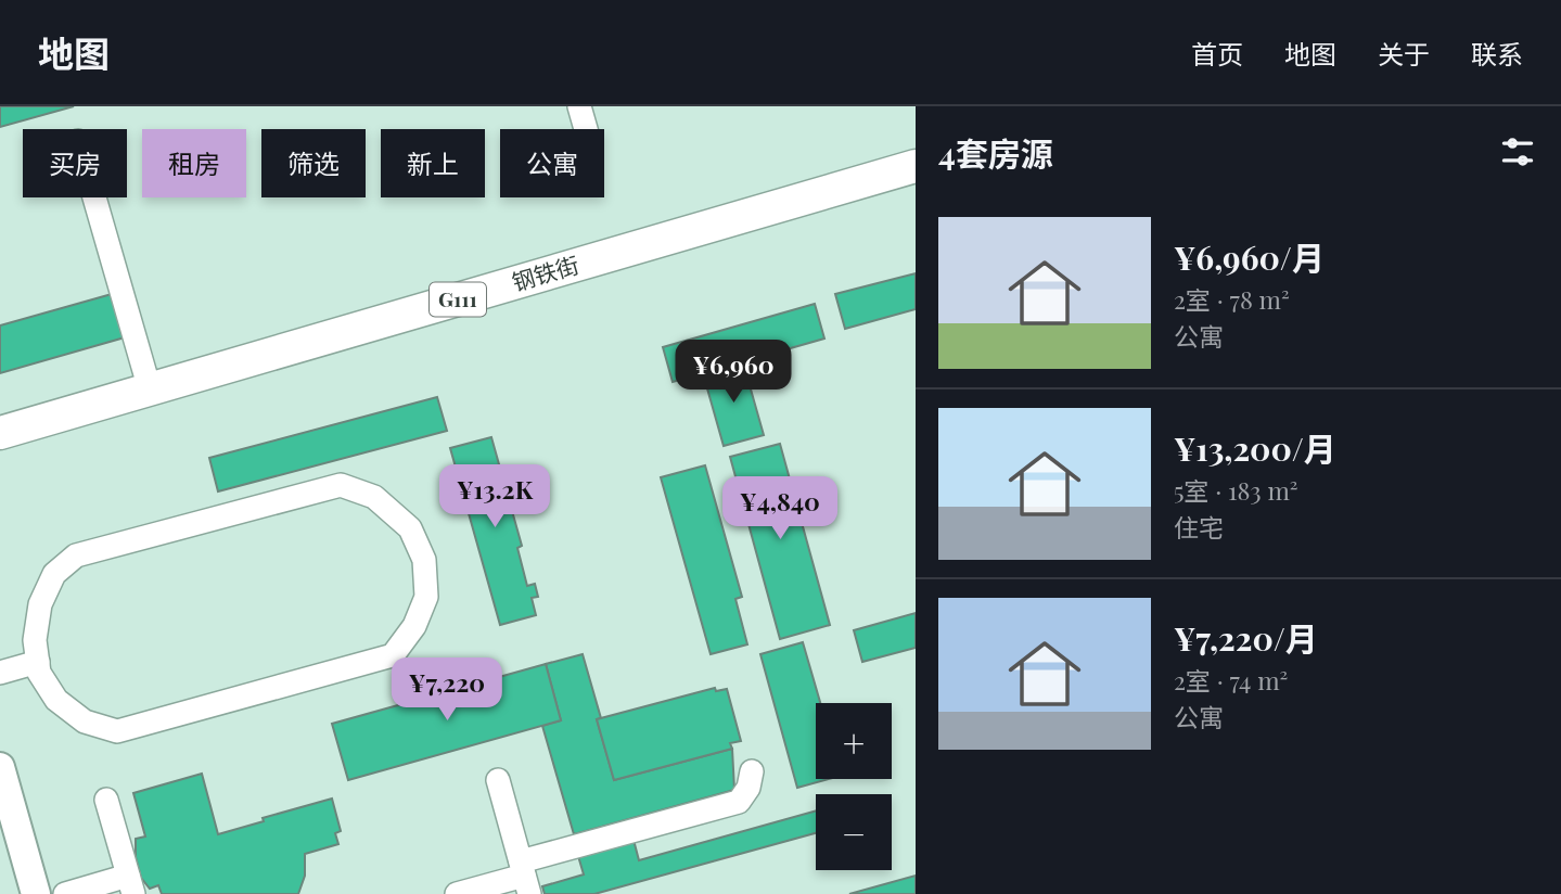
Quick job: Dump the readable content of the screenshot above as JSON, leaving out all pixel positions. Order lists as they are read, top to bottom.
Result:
{
  "streets": {
    "highway": ["钢铁街", "G111"]
  },
  "page": {
    "header": "地图",
    "nav": [
      "首页",
      "地图",
      "关于",
      "联系"
    ],
    "heading": "4套房源",
    "chip": [
      "买房",
      "租房",
      "筛选",
      "新上",
      "公寓"
    ],
    "list": [
      {
        "name": "¥6,960/月",
        "note": "2室 · 78 m² · 公寓"
      },
      {
        "name": "¥13,200/月",
        "note": "5室 · 183 m² · 住宅"
      },
      {
        "name": "¥7,220/月",
        "note": "2室 · 74 m² · 公寓"
      }
    ],
    "price": [
      "¥6,960",
      "¥13.2K",
      "¥4,840",
      "¥7,220"
    ],
    "map_buttons": ["+", "−"]
  }
}
